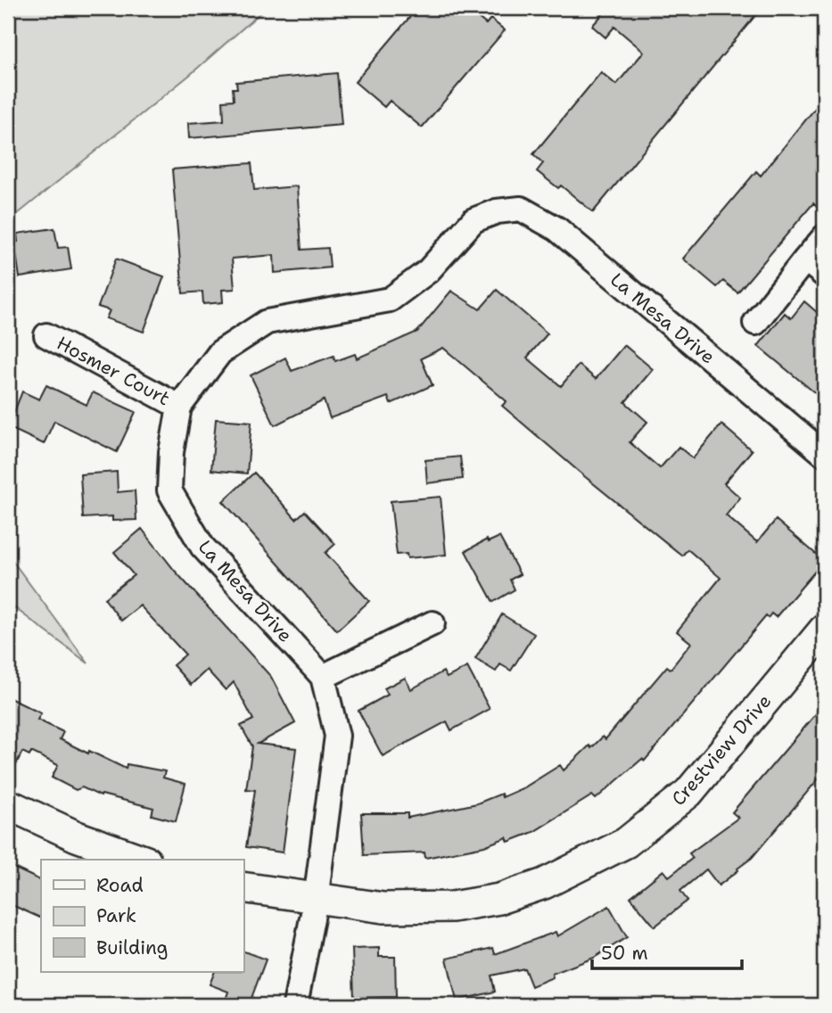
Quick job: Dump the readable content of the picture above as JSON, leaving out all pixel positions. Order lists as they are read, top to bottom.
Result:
{
  "streets": {
    "main road": ["Crestview Drive"],
    "street": ["La Mesa Drive", "Hosmer Court"]
  },
  "crossings": [
    ["La Mesa Drive", "Hosmer Court"],
    ["La Mesa Drive", "Crestview Drive"]
  ],
  "legend": ["Road", "Park", "Building"],
  "scale_bar": "50 m"
}
